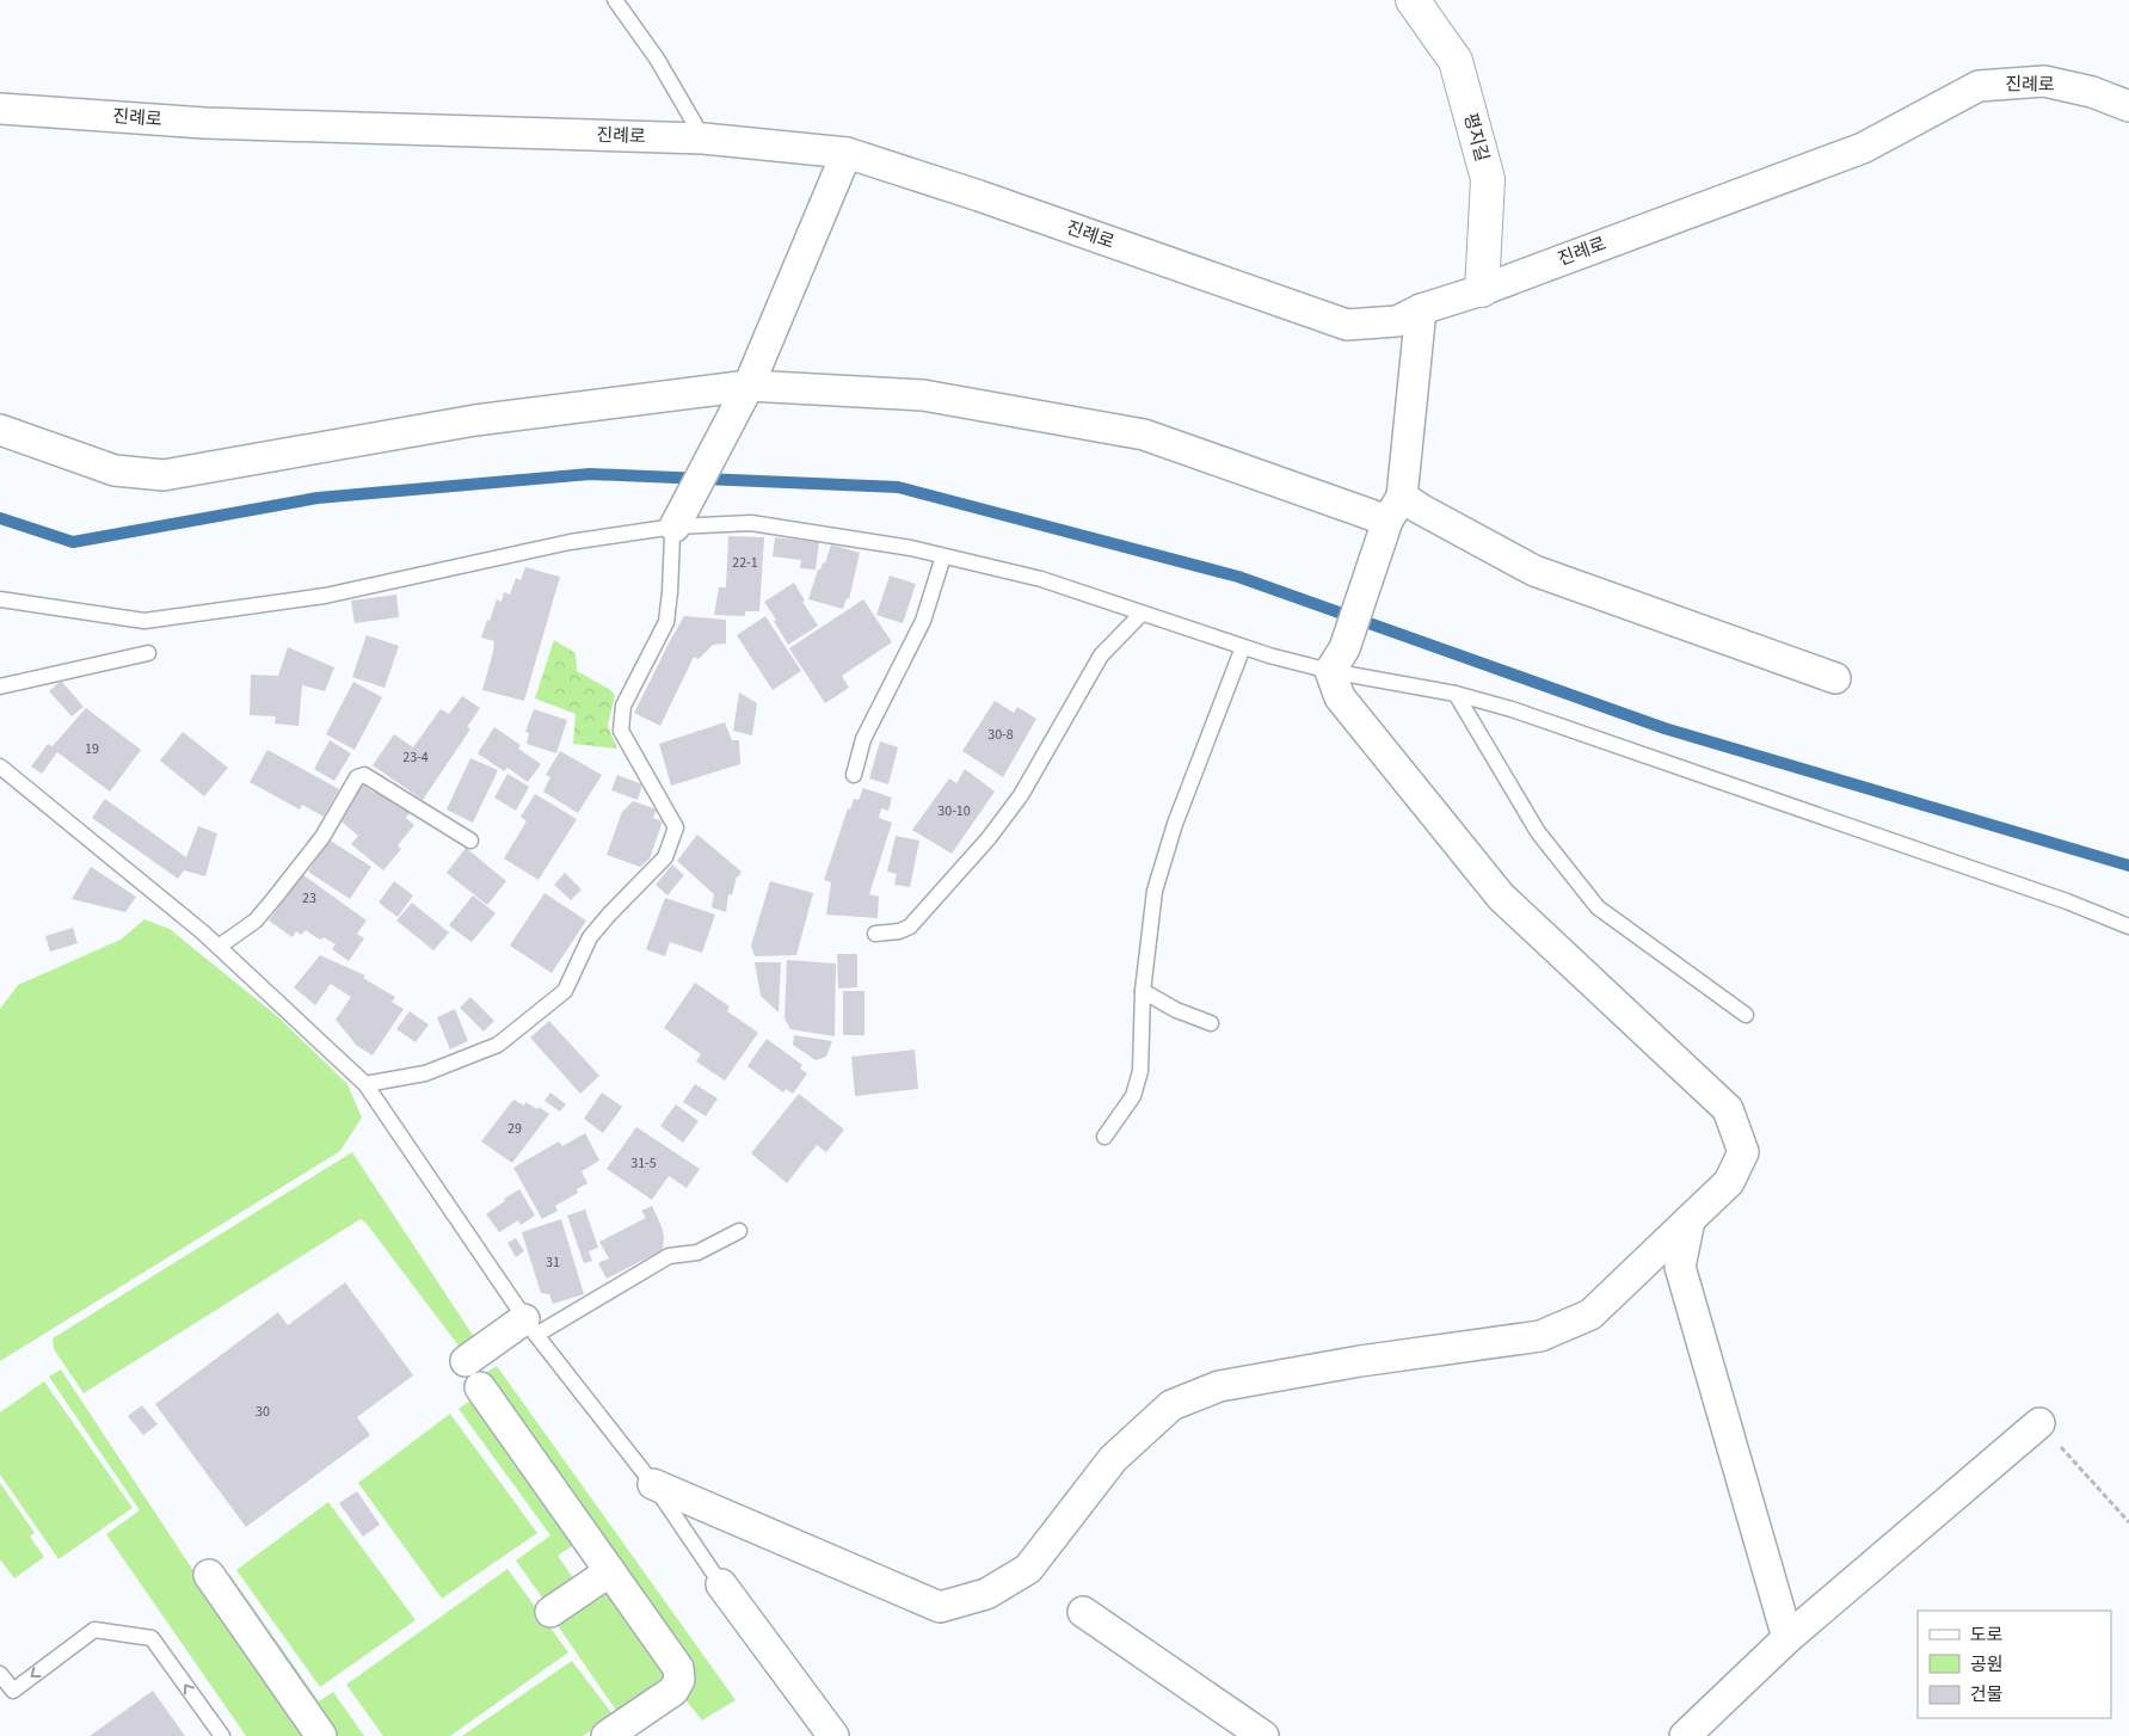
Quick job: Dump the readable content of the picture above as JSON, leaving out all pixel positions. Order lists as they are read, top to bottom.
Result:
{
  "streets": {
    "street": ["진례로", "평지길"]
  },
  "crossings": [
    ["진례로", "평지길"]
  ],
  "house_numbers": [
    "22-1",
    "30-8",
    "19",
    "23-4",
    "30-10",
    "23",
    "29",
    "31-5",
    "31",
    "30"
  ],
  "legend": ["도로", "공원", "건물"]
}
